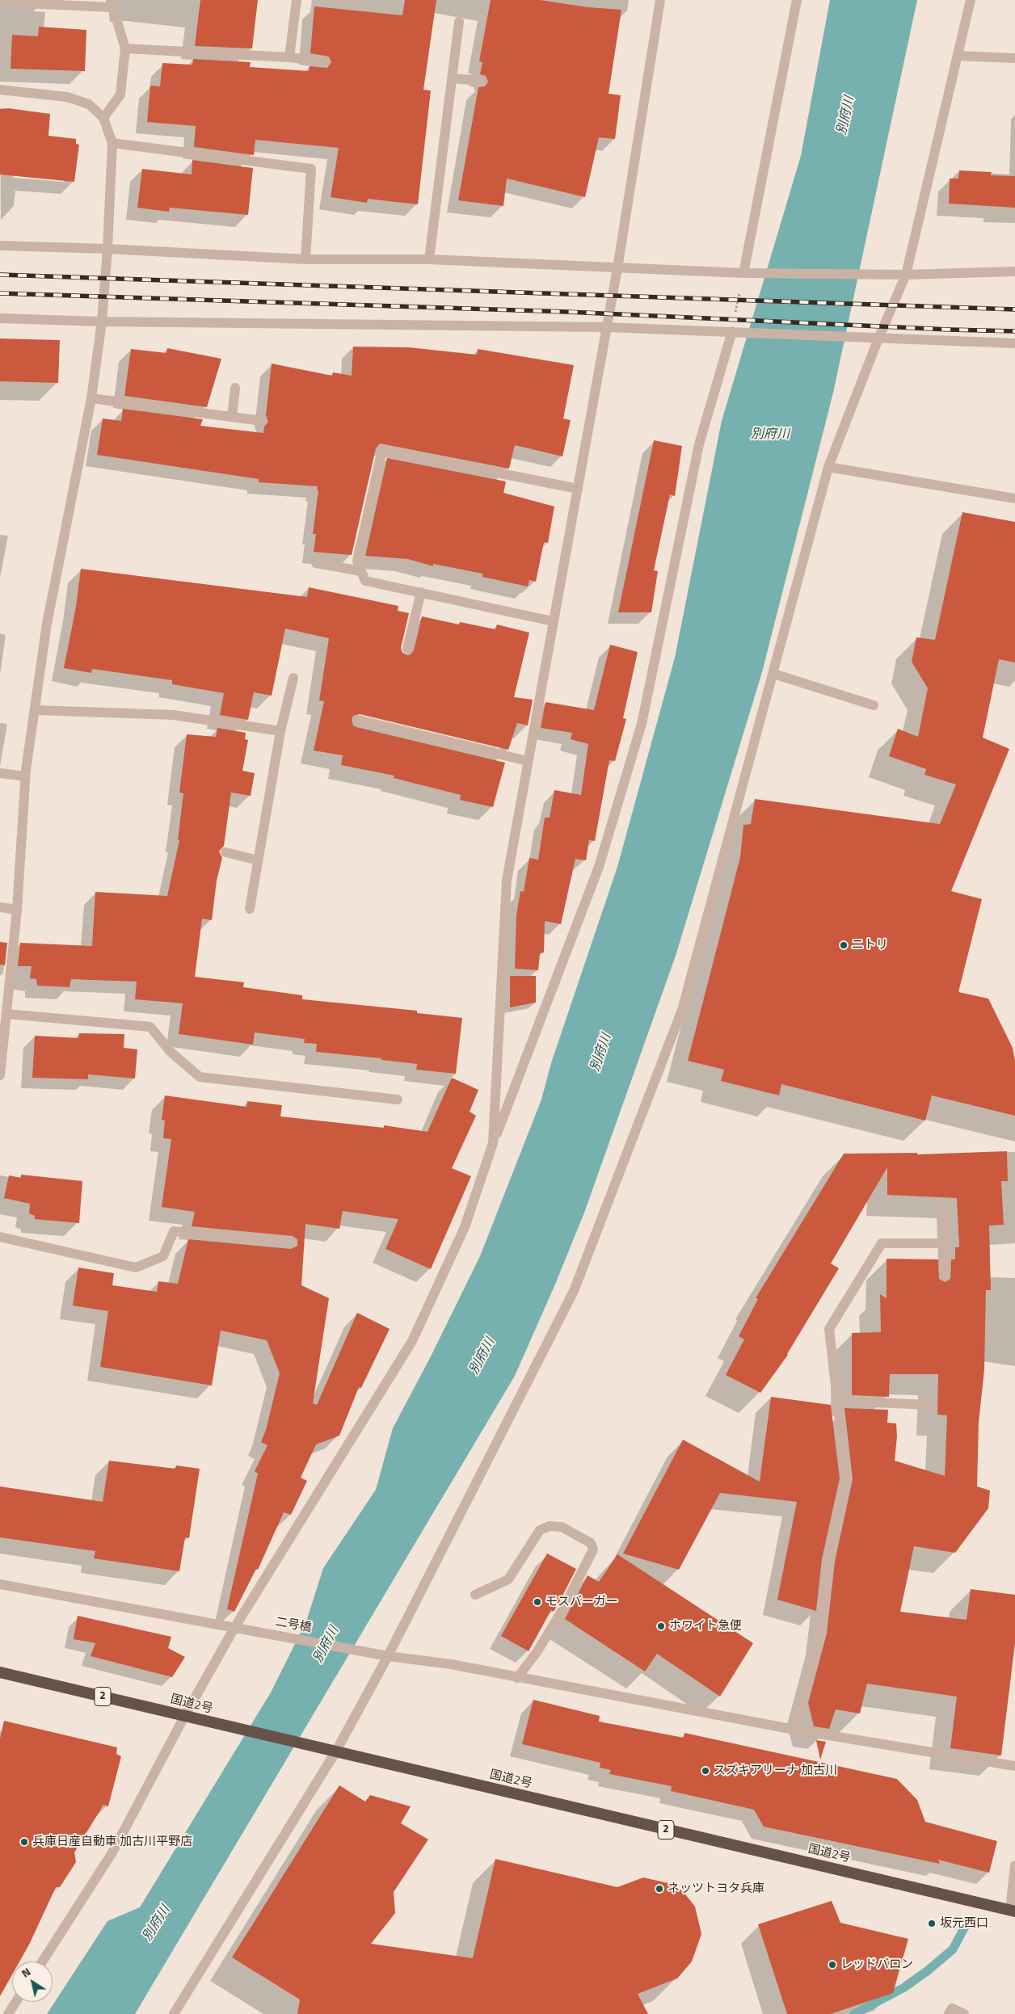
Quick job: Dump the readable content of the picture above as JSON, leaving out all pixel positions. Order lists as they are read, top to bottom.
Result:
{
  "streets": {
    "highway": ["2", "国道2号"],
    "street": ["二号橋"]
  },
  "water": ["別府川"],
  "places": [
    "ニトリ",
    "モスバーガー",
    "ホワイト急便",
    "スズキアリーナ 加古川",
    "兵庫日産自動車 加古川平野店",
    "ネッツトヨタ兵庫",
    "坂元西口",
    "レッドバロン"
  ],
  "north": "top left"
}
